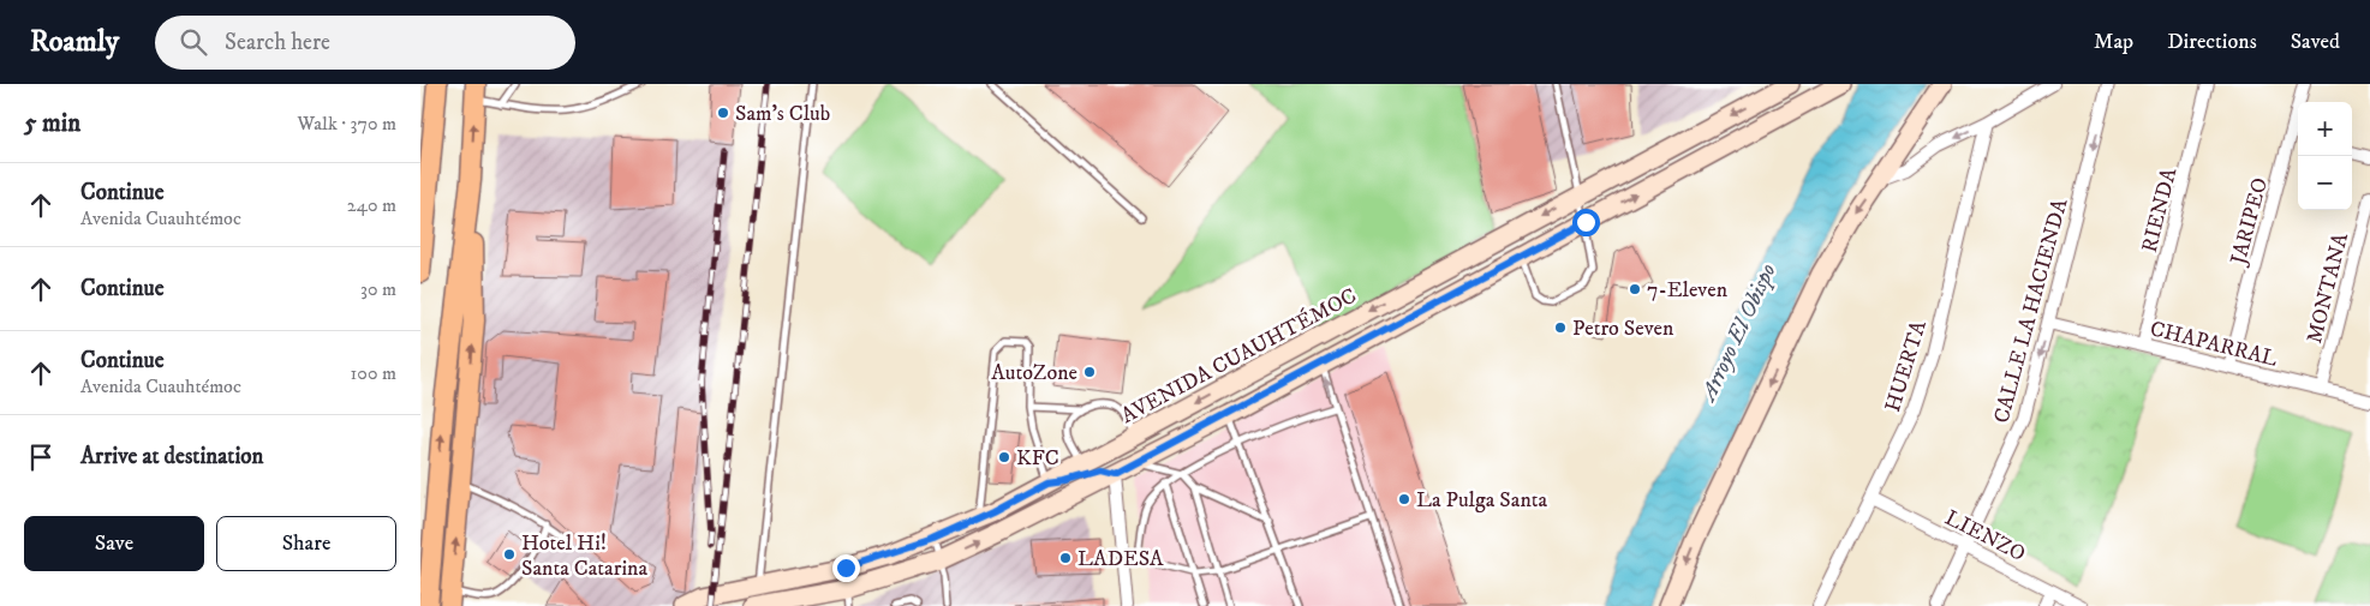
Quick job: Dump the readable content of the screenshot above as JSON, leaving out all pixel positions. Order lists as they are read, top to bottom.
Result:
{
  "streets": {
    "main road": ["AVENIDA CUAUHTÉMOC"],
    "street": [
      "RIENDA",
      "JARIPEO",
      "MONTANA",
      "CALLE LA HACIENDA",
      "CHAPARRAL",
      "HUERTA",
      "LIENZO"
    ]
  },
  "crossings": [
    ["RIENDA", "CHAPARRAL"],
    ["JARIPEO", "CHAPARRAL"],
    ["MONTANA", "CHAPARRAL"],
    ["CALLE LA HACIENDA", "CHAPARRAL"],
    ["CALLE LA HACIENDA", "LIENZO"],
    ["HUERTA", "LIENZO"]
  ],
  "one_way": ["CALLE LA HACIENDA"],
  "water": ["Arroyo El Obispo"],
  "places": [
    "Sam's Club",
    "7-Eleven",
    "Petro Seven",
    "AutoZone",
    "KFC",
    "La Pulga Santa",
    "Hotel Hi! Santa Catarina",
    "LADESA"
  ],
  "page": {
    "header": "Roamly",
    "search": "Search here",
    "nav": ["Map", "Directions", "Saved"],
    "heading": ["5 min", "Walk · 370 m"],
    "map_buttons": ["+", "−"],
    "list": [
      ["Continue", "Avenida Cuauhtémoc", "240 m"],
      ["Continue", "30 m"],
      ["Continue", "Avenida Cuauhtémoc", "100 m"],
      "Arrive at destination"
    ],
    "buttons": ["Save", "Share"]
  }
}
